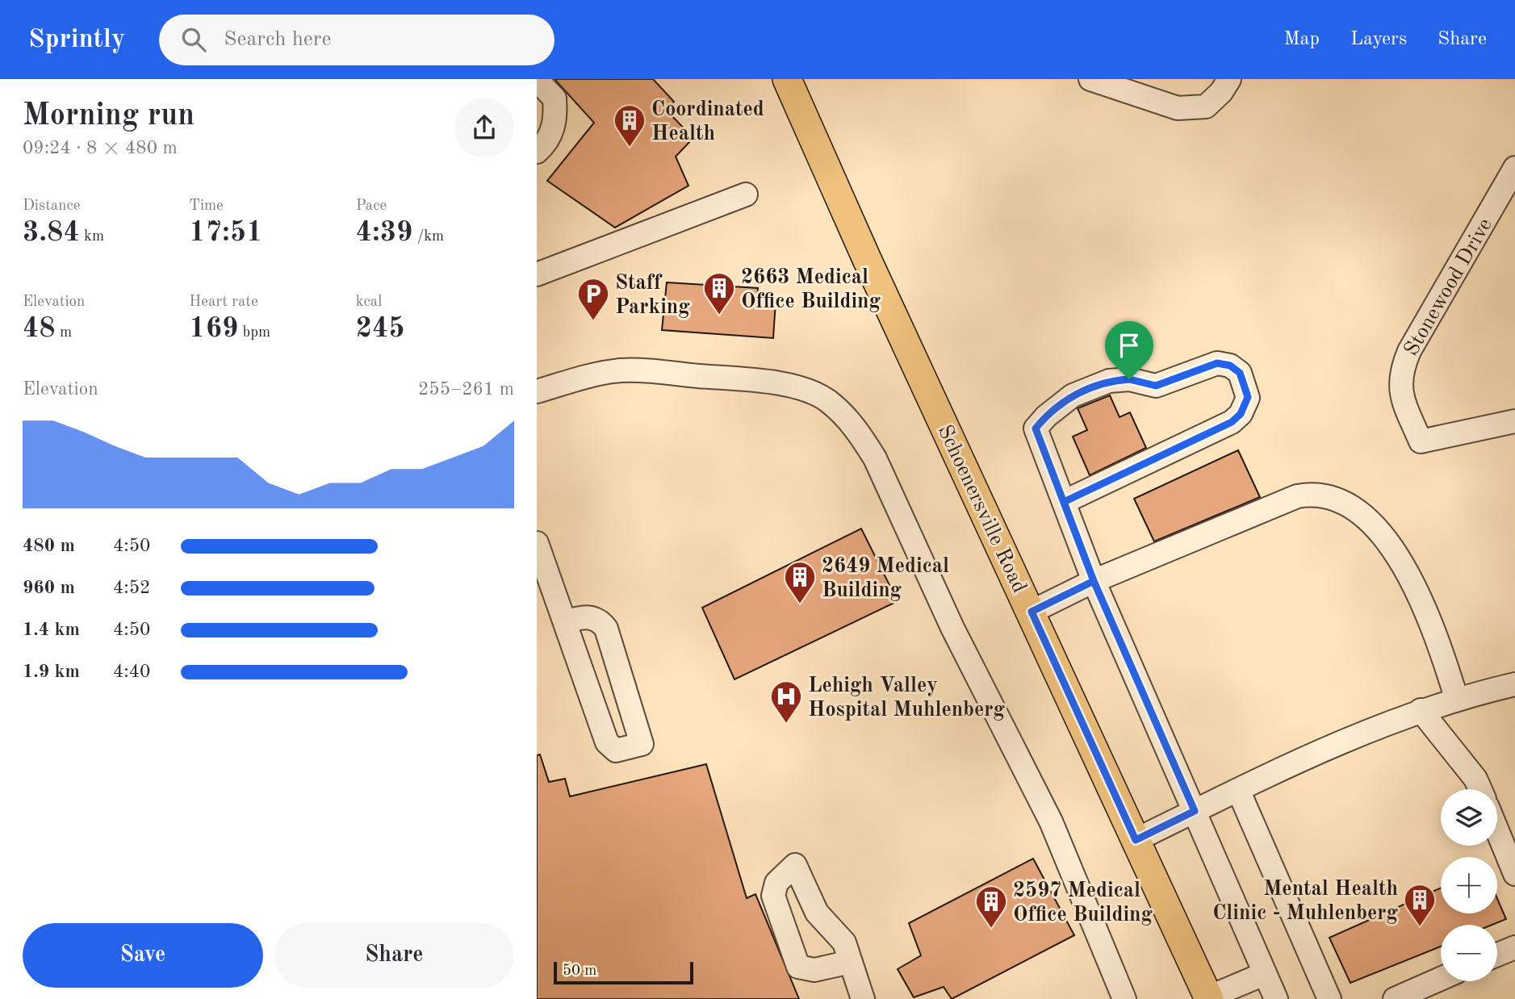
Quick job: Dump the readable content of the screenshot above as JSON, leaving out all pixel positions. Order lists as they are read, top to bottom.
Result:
{
  "streets": {
    "main road": ["Schoenersville Road"],
    "street": ["Stonewood Drive"]
  },
  "places": {
    "building": [
      "Coordinated Health",
      "2663 Medical Office Building",
      "2649 Medical Building",
      "Mental Health Clinic - Muhlenberg",
      "2597 Medical Office Building"
    ],
    "parking": ["Staff Parking"],
    "hospital": ["Lehigh Valley Hospital Muhlenberg"]
  },
  "scale_bar": "50 m",
  "page": {
    "header": "Sprintly",
    "search": "Search here",
    "nav": ["Map", "Layers", "Share"],
    "heading": ["Morning run", "09:24 · 8 × 480 m"],
    "stats": [
      ["Distance", "3.84 km"],
      ["Time", "17:51"],
      ["Pace", "4:39 /km"],
      ["Elevation", "48 m"],
      ["Heart rate", "169 bpm"],
      ["kcal", "245"]
    ],
    "chart": ["Elevation", "255–261 m"],
    "list": [
      {
        "name": "480 m",
        "note": "4:50"
      },
      {
        "name": "960 m",
        "note": "4:52"
      },
      {
        "name": "1.4 km",
        "note": "4:50"
      },
      {
        "name": "1.9 km",
        "note": "4:40"
      }
    ],
    "map_buttons": ["+", "−"],
    "buttons": ["Save", "Share"],
    "scale": "50 m"
  }
}
